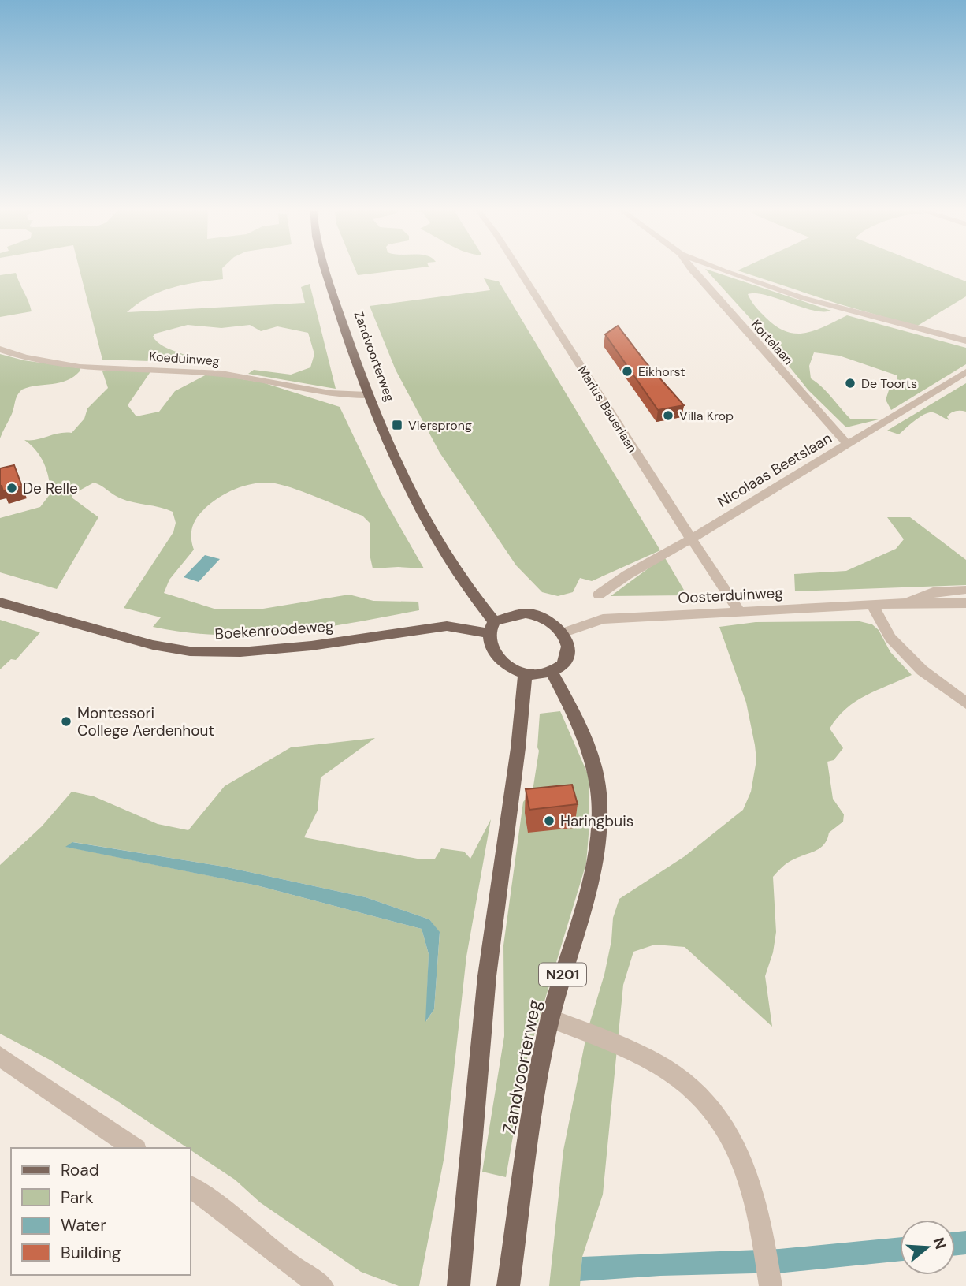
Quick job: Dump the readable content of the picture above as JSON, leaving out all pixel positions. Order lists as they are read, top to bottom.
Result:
{
  "streets": {
    "main road": ["Zandvoorterweg", "Boekenroodeweg", "N201"],
    "street": [
      "Kortelaan",
      "Koeduinweg",
      "Marius Bauerlaan",
      "Nicolaas Beetslaan",
      "Oosterduinweg"
    ]
  },
  "crossings": [
    ["Kortelaan", "Nicolaas Beetslaan"],
    ["Zandvoorterweg", "Koeduinweg"],
    ["Zandvoorterweg", "Oosterduinweg"],
    ["Zandvoorterweg", "Boekenroodeweg"],
    ["Marius Bauerlaan", "Nicolaas Beetslaan"],
    ["Marius Bauerlaan", "Oosterduinweg"],
    ["Oosterduinweg", "Boekenroodeweg"]
  ],
  "places": {
    "other": [
      "Eikhorst",
      "De Toorts",
      "Villa Krop",
      "De Relle",
      "Montessori College Aerdenhout",
      "Haringbuis"
    ],
    "transit": ["Viersprong"]
  },
  "legend": [
    "Road",
    "Park",
    "Water",
    "Building"
  ],
  "north": "right"
}
